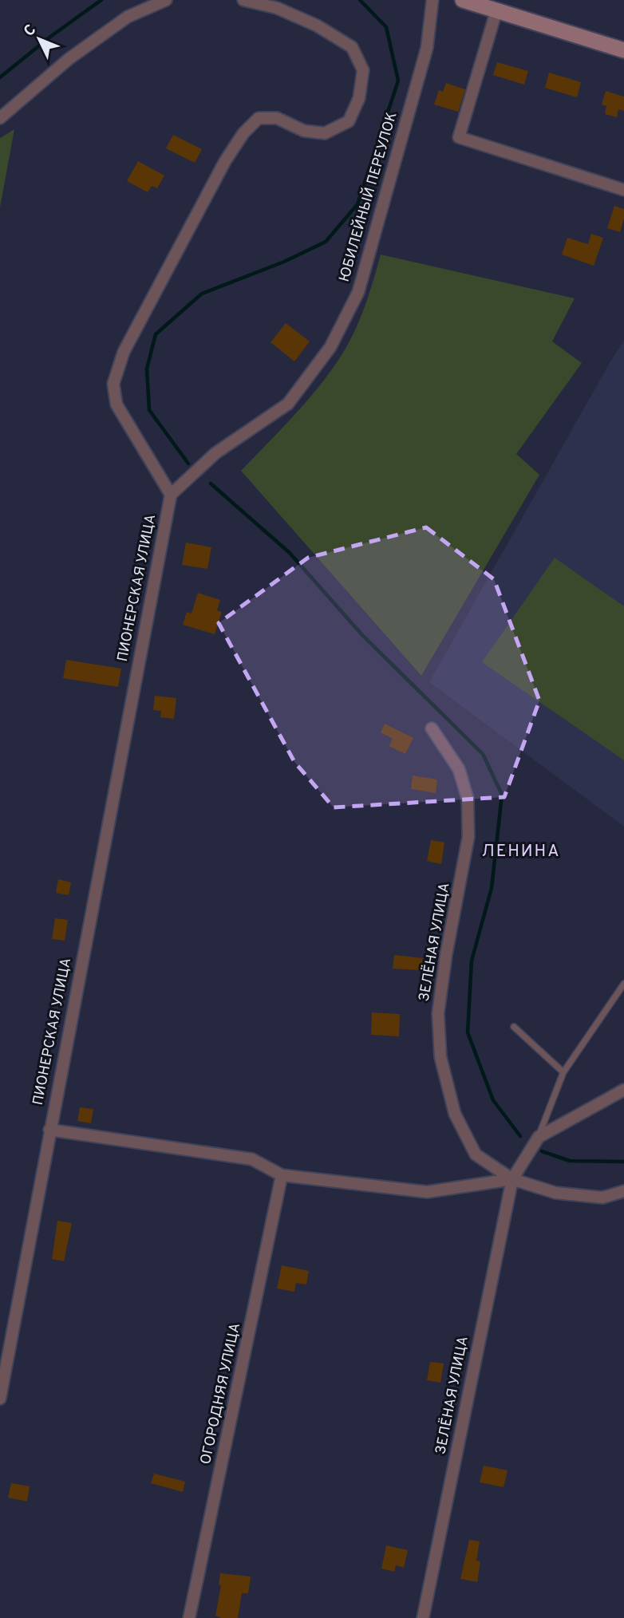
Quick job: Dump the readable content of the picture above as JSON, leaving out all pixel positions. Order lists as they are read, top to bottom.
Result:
{
  "streets": {
    "street": [
      "ЮБИЛЕЙНЫЙ ПЕРЕУЛОК",
      "ПИОНЕРСКАЯ УЛИЦА",
      "ЗЕЛЁНАЯ УЛИЦА",
      "ОГОРОДНЯЯ УЛИЦА"
    ]
  },
  "crossings": [
    ["ЮБИЛЕЙНЫЙ ПЕРЕУЛОК", "ПИОНЕРСКАЯ УЛИЦА"]
  ],
  "districts": ["ЛЕНИНА"],
  "north": "top left"
}
